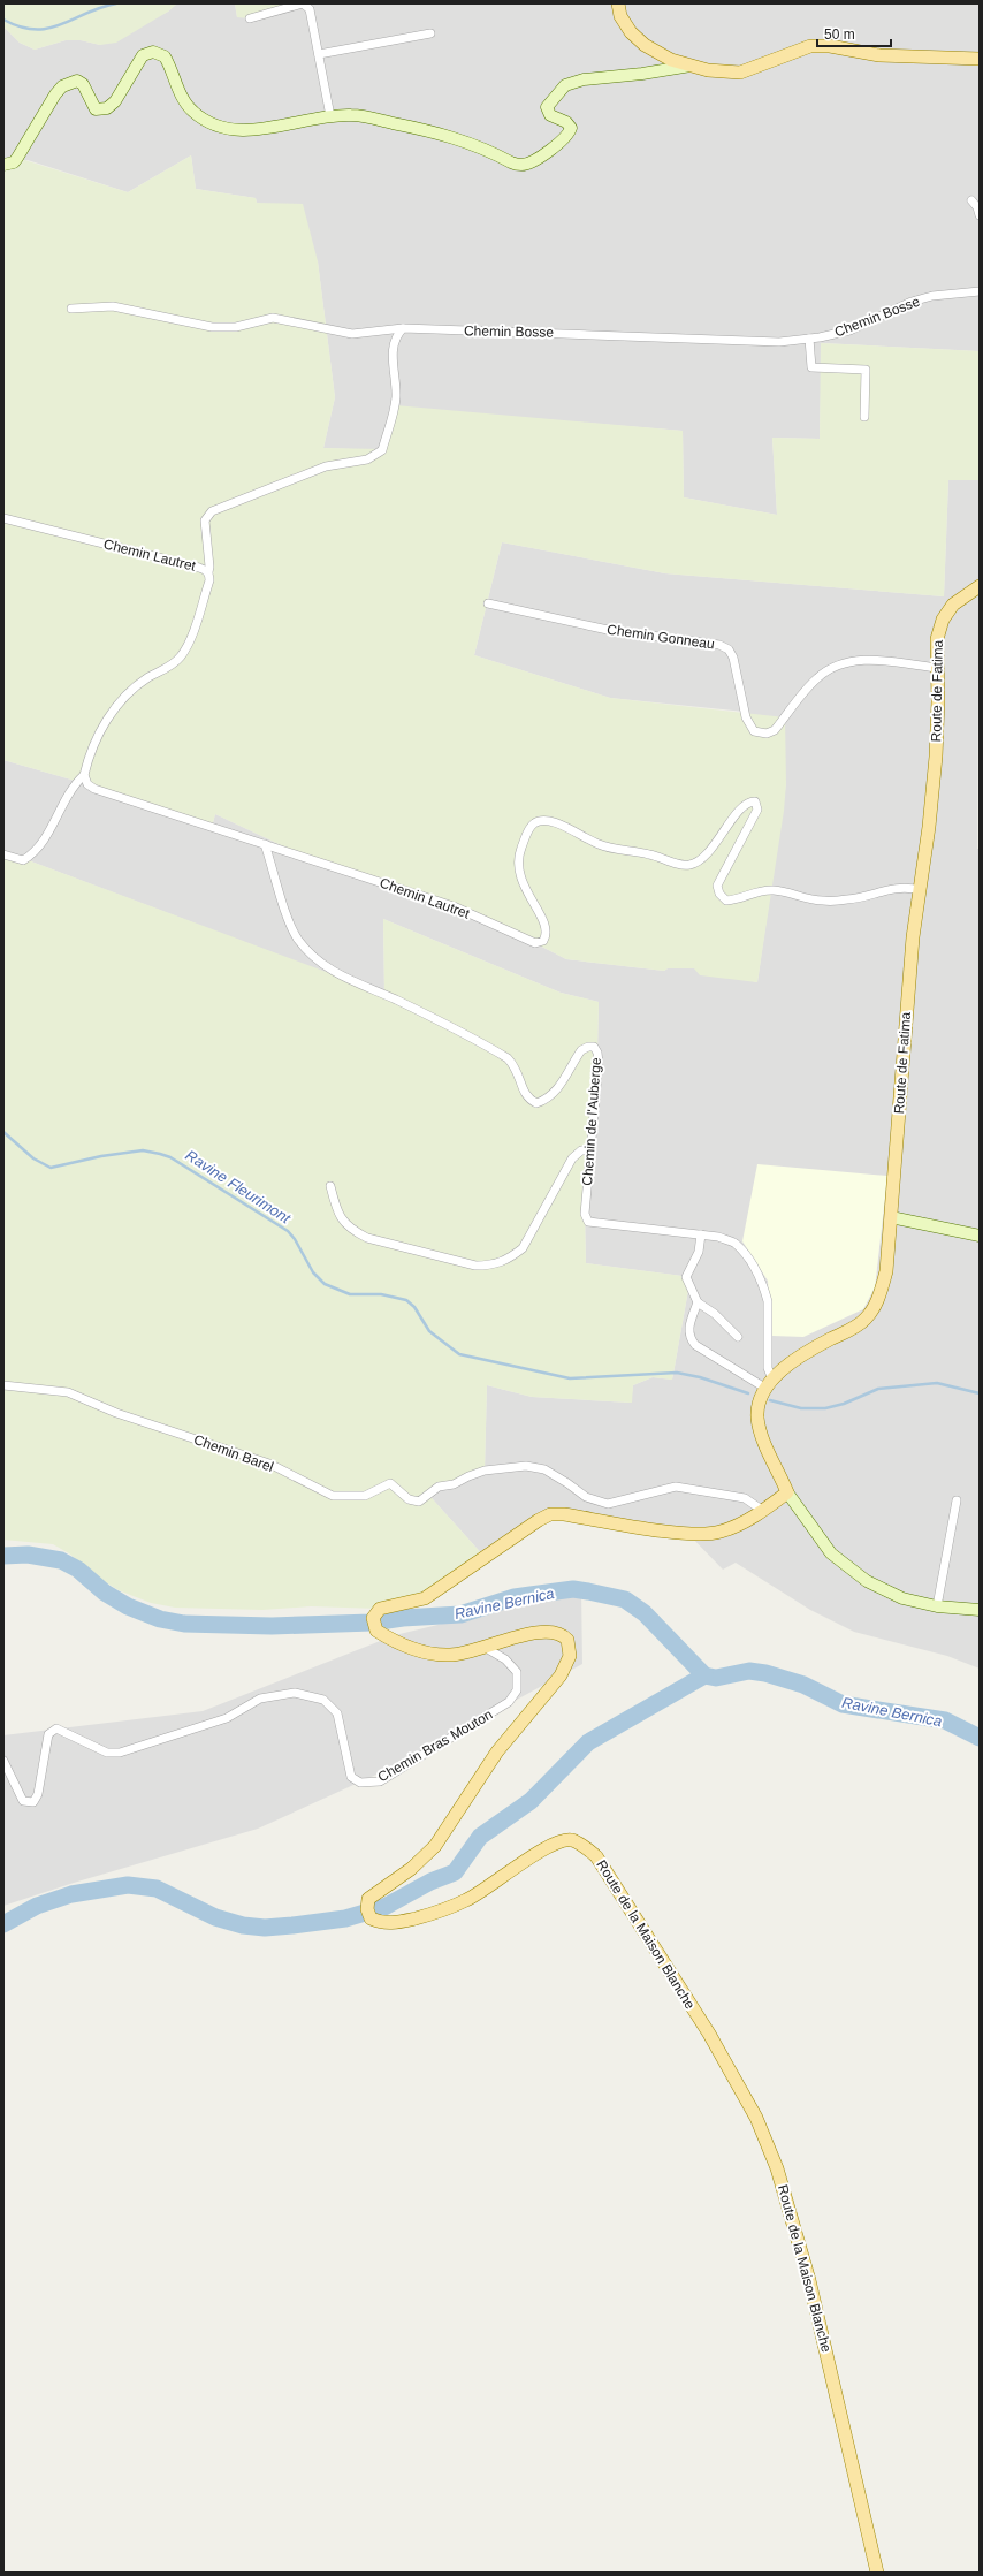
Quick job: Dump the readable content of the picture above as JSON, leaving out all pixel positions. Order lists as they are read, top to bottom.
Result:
{
  "streets": {
    "main road": ["Route de Fatima", "Route de la Maison Blanche"],
    "street": [
      "Chemin Bosse",
      "Chemin Lautret",
      "Chemin Gonneau",
      "Chemin de l'Auberge",
      "Chemin Barel",
      "Chemin Bras Mouton"
    ]
  },
  "crossings": [
    ["Chemin Lautret", "Route de Fatima"],
    ["Chemin Lautret", "Chemin de l'Auberge"],
    ["Chemin Gonneau", "Route de Fatima"],
    ["Route de Fatima", "Chemin de l'Auberge"],
    ["Route de Fatima", "Route de la Maison Blanche"],
    ["Chemin Barel", "Route de la Maison Blanche"],
    ["Chemin Bras Mouton", "Route de la Maison Blanche"]
  ],
  "water": ["Ravine Fleurimont", "Ravine Bernica"],
  "scale_bar": "50 m"
}
